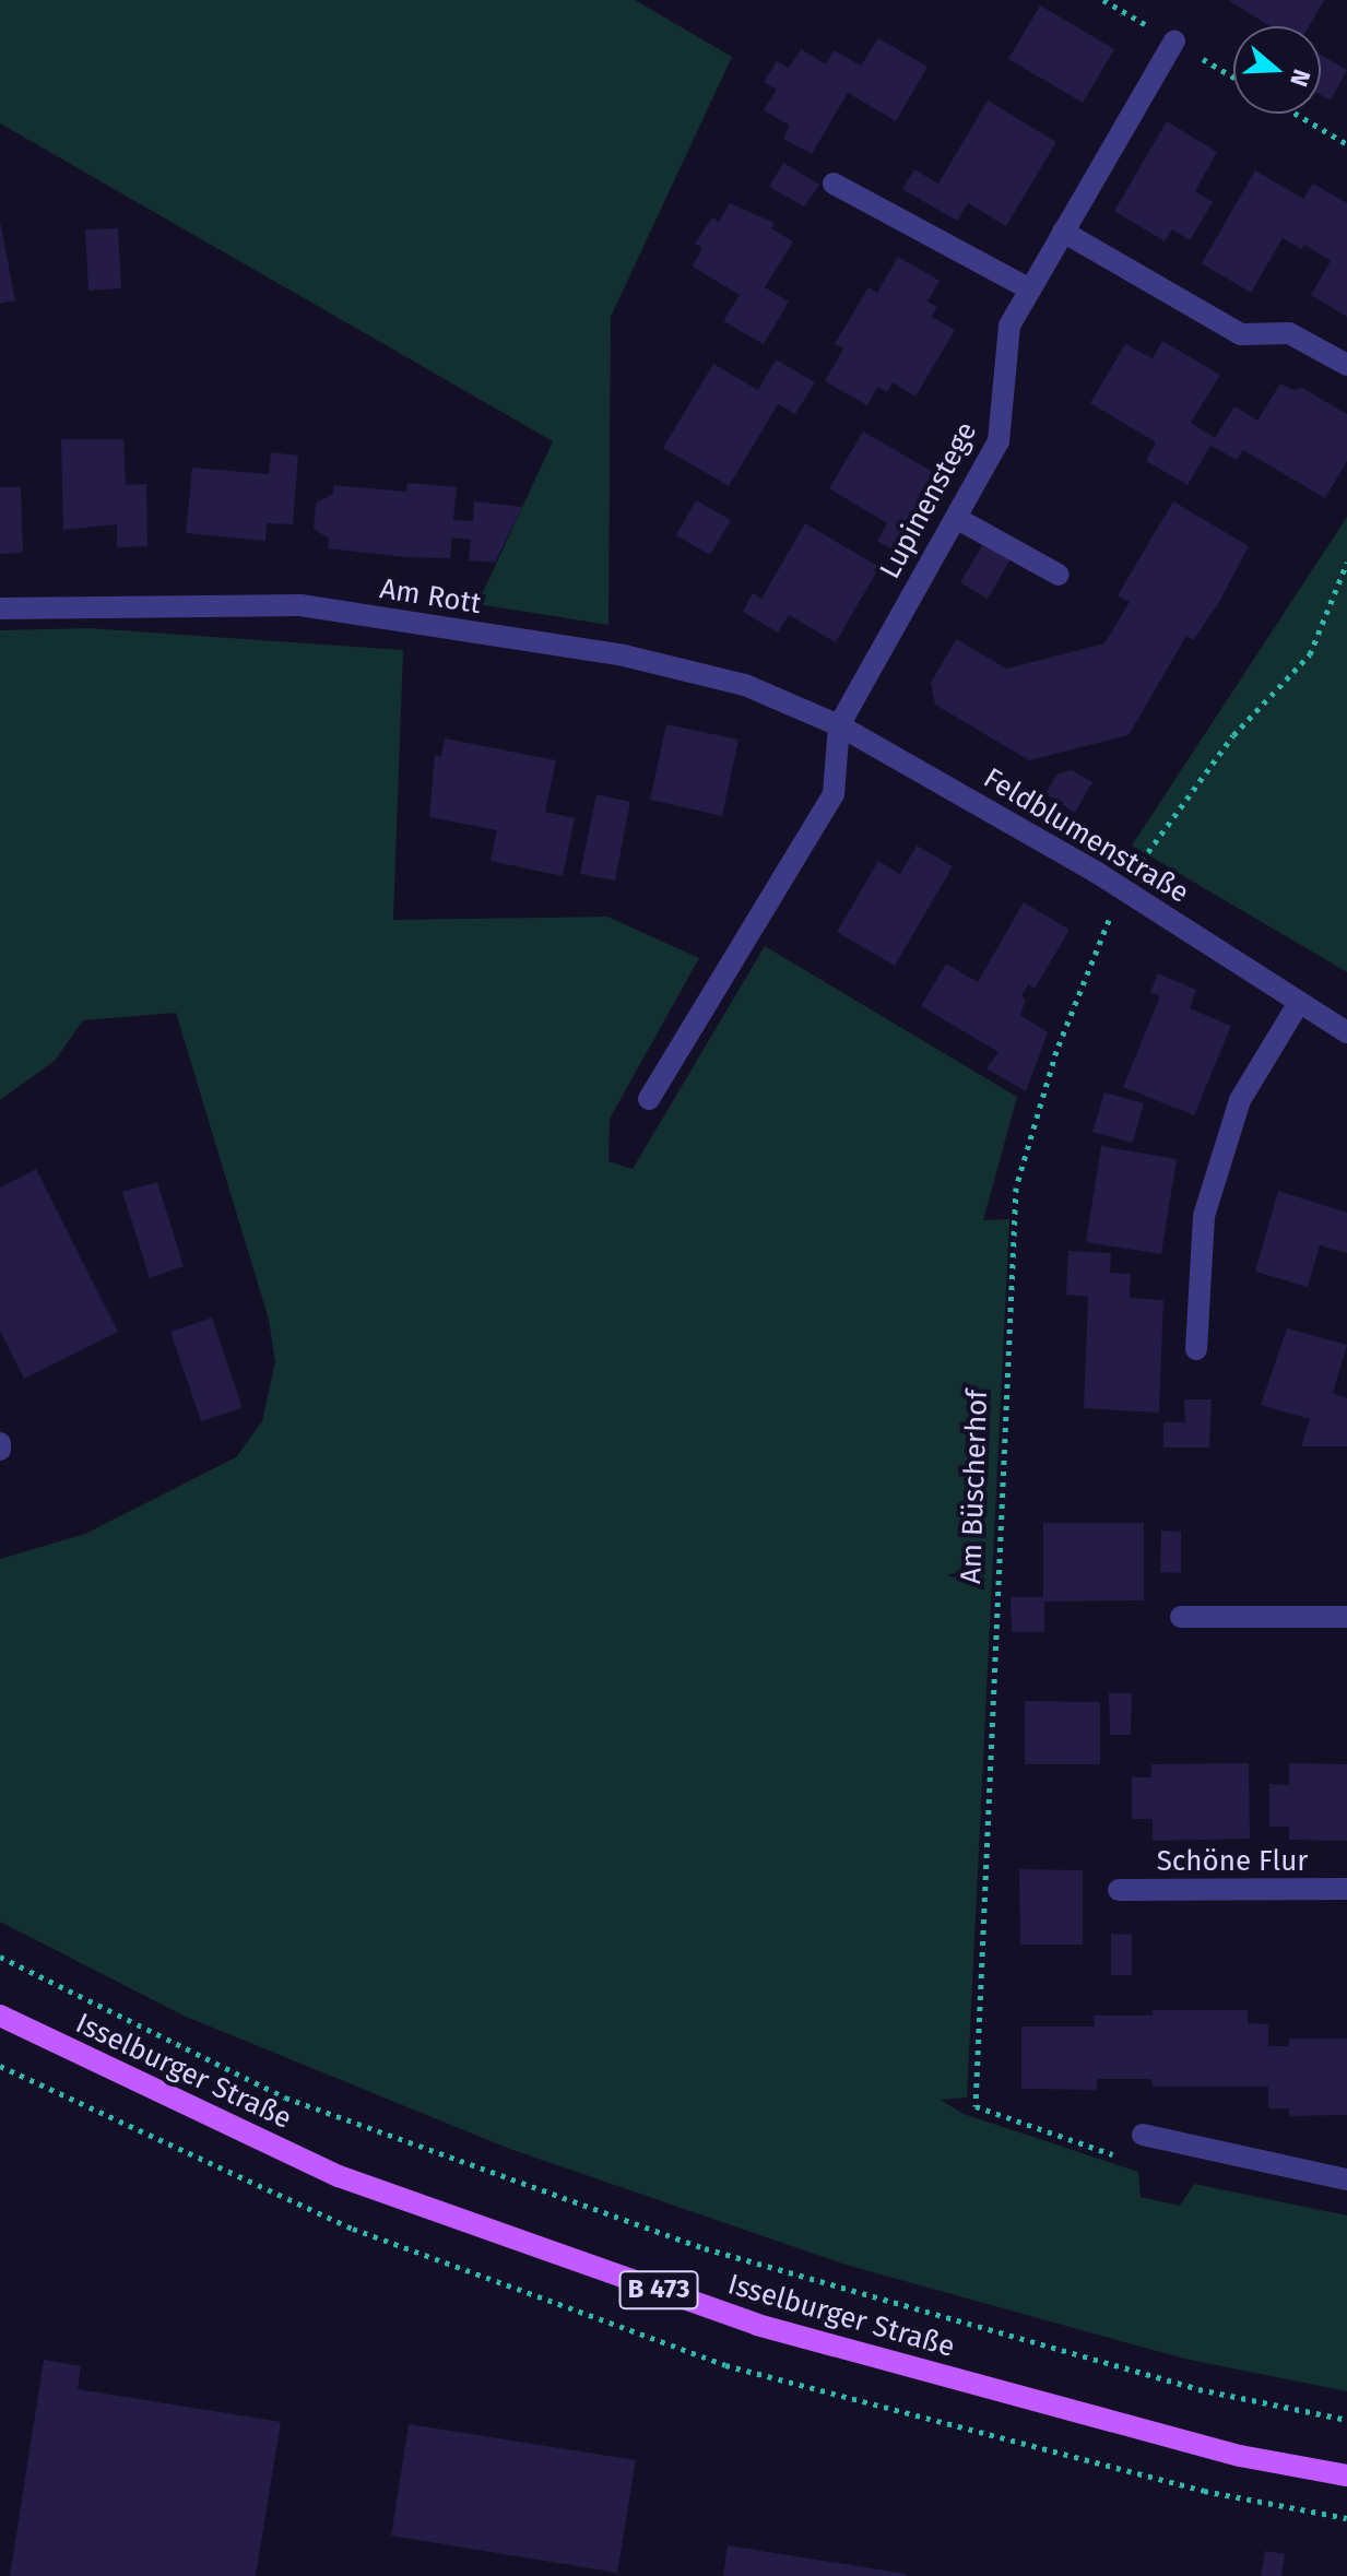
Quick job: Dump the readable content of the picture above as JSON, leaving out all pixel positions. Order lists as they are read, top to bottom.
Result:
{
  "streets": {
    "main road": ["Isselburger Straße", "B 473"],
    "street": [
      "Lupinenstege",
      "Am Rott",
      "Feldblumenstraße",
      "Schöne Flur"
    ],
    "path": ["Am Büscherhof"]
  },
  "crossings": [
    ["Lupinenstege", "Am Rott"],
    ["Lupinenstege", "Feldblumenstraße"],
    ["Am Rott", "Feldblumenstraße"],
    ["Feldblumenstraße", "Am Büscherhof"]
  ],
  "north": "right"
}
